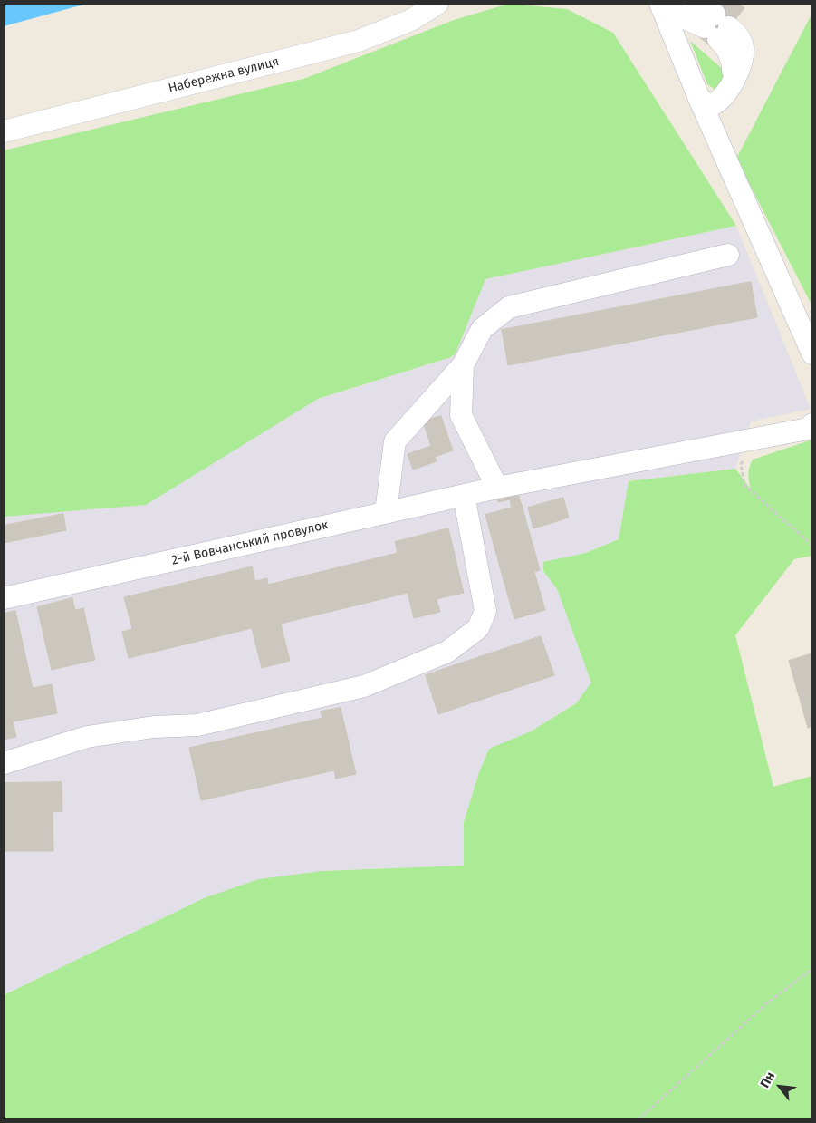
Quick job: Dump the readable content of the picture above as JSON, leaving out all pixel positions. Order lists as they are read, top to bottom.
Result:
{
  "streets": {
    "street": ["Набережна вулиця", "2-й Вовчанський провулок"]
  },
  "north": "top left"
}
